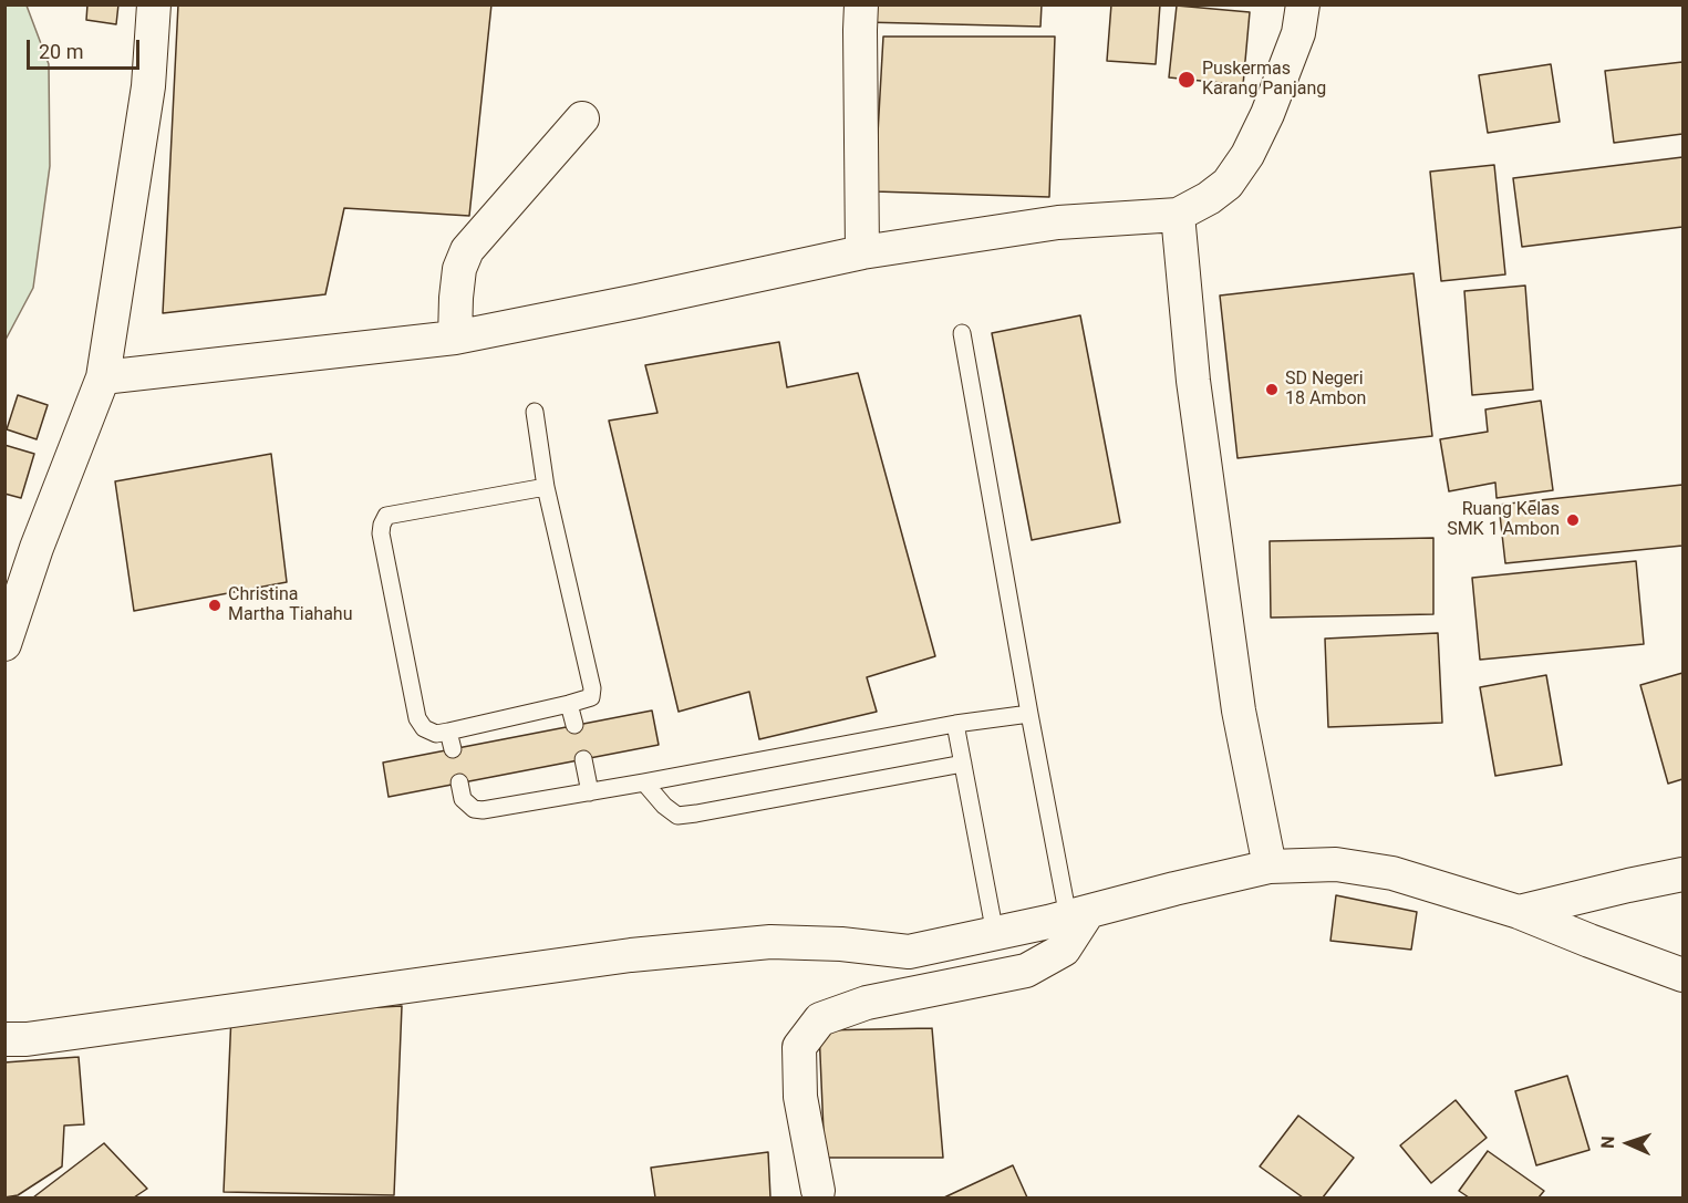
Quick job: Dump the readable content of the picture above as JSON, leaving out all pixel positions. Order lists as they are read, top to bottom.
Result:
{
  "places": [
    "Puskermas Karang Panjang",
    "SD Negeri 18 Ambon",
    "Ruang Kelas SMK 1 Ambon",
    "Christina Martha Tiahahu"
  ],
  "scale_bar": "20 m",
  "north": "left"
}
